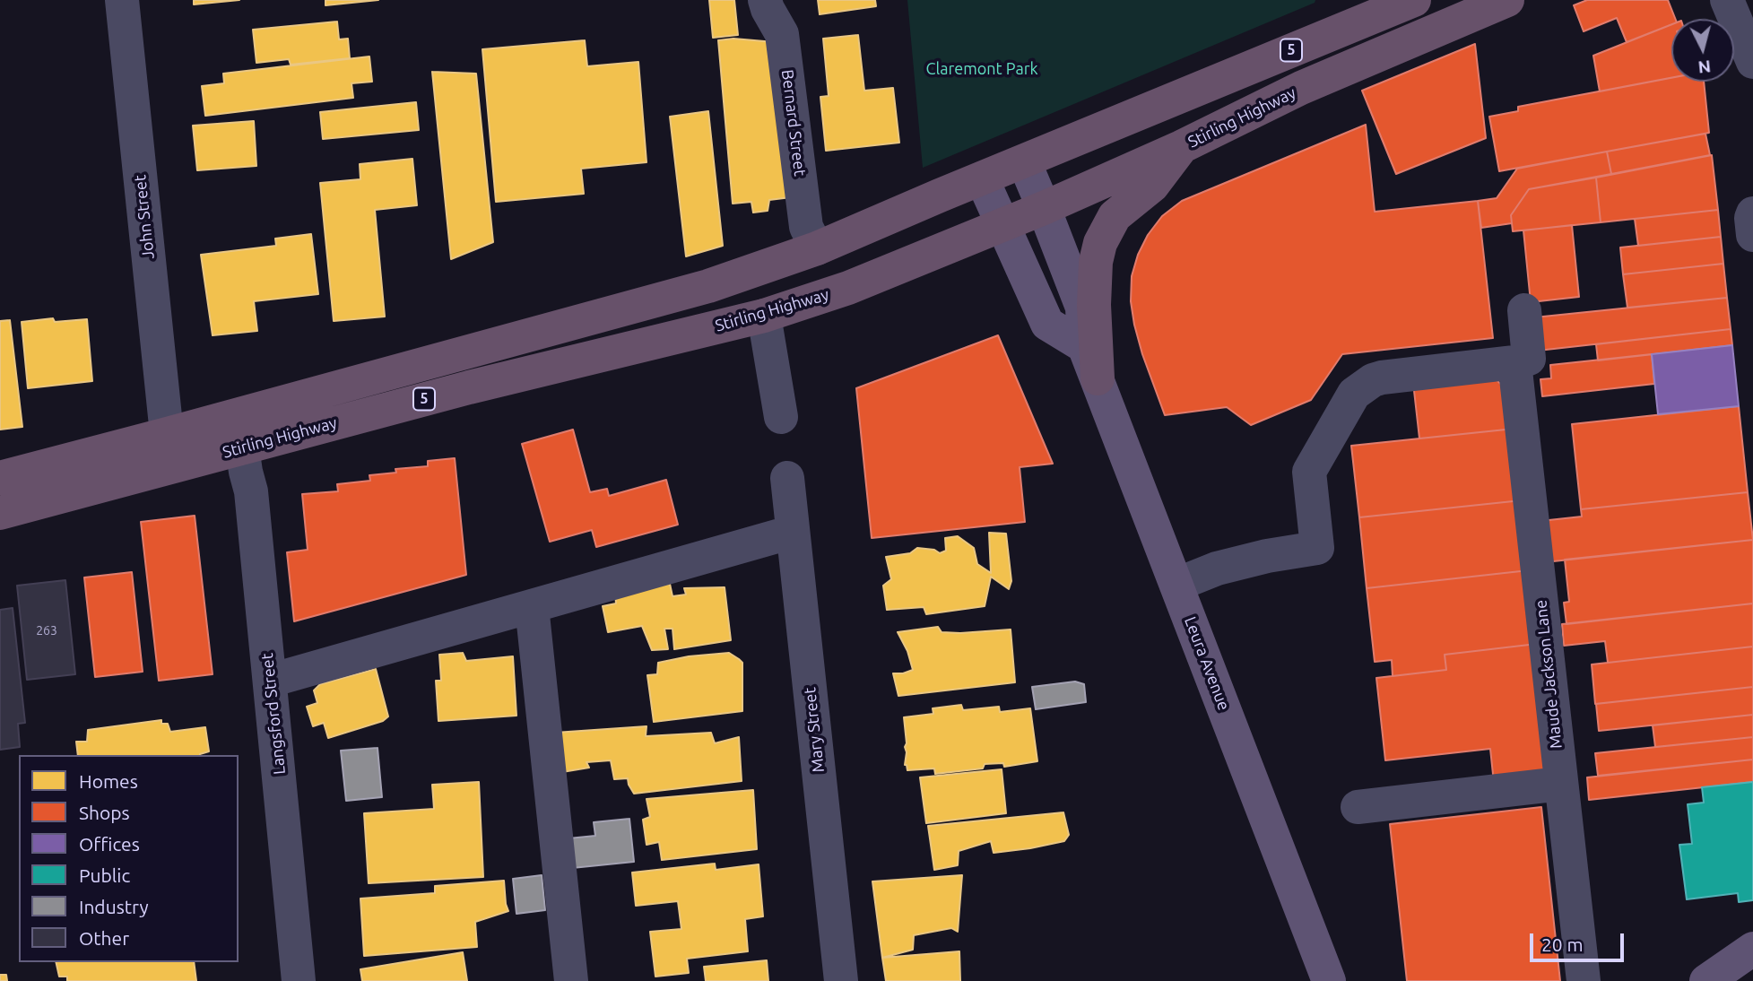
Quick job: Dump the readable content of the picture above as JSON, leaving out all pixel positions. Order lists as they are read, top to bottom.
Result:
{
  "streets": {
    "highway": ["5", "Stirling Highway"],
    "main road": ["Leura Avenue"],
    "street": [
      "Bernard Street",
      "John Street",
      "Maude Jackson Lane",
      "Langsford Street",
      "Mary Street"
    ]
  },
  "crossings": [
    ["Stirling Highway", "Bernard Street"],
    ["Stirling Highway", "John Street"],
    ["Stirling Highway", "Leura Avenue"],
    ["Stirling Highway", "Langsford Street"]
  ],
  "parks": ["Claremont Park"],
  "house_numbers": ["263"],
  "legend": [
    "Homes",
    "Shops",
    "Offices",
    "Public",
    "Industry",
    "Other"
  ],
  "scale_bar": "20 m",
  "north": "bottom"
}
